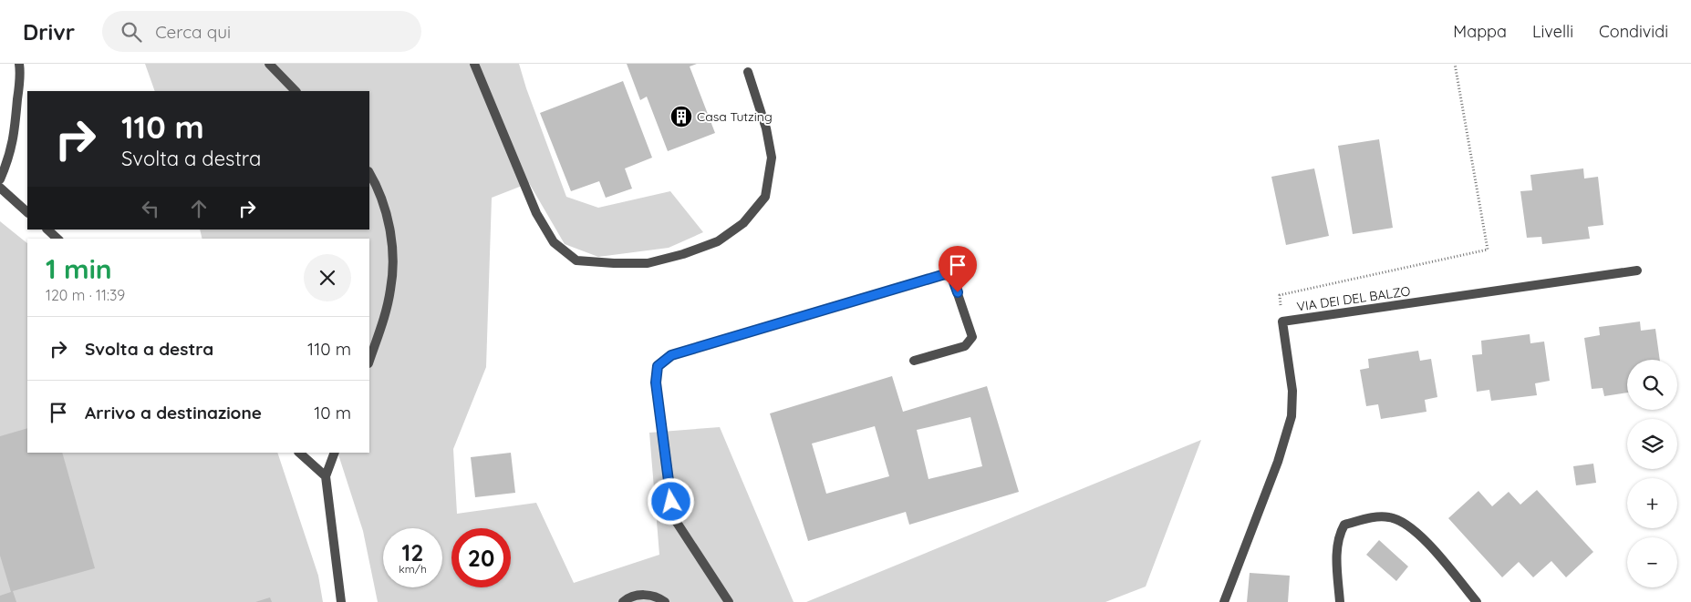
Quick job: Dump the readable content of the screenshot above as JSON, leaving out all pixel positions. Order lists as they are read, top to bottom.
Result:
{
  "streets": {
    "street": ["VIA DEI DEL BALZO"]
  },
  "places": {
    "building": ["Casa Tutzing"]
  },
  "page": {
    "header": "Drivr",
    "search": "Cerca qui",
    "nav": ["Mappa", "Livelli", "Condividi"],
    "turn": ["110 m", "Svolta a destra"],
    "heading": ["1 min", "120 m · 11:39"],
    "list": [
      {
        "name": "Svolta a destra",
        "value": "110 m"
      },
      {
        "name": "Arrivo a destinazione",
        "value": "10 m"
      }
    ],
    "map_buttons": ["+", "−"],
    "speed": "12 km/h",
    "limit": "20"
  }
}
